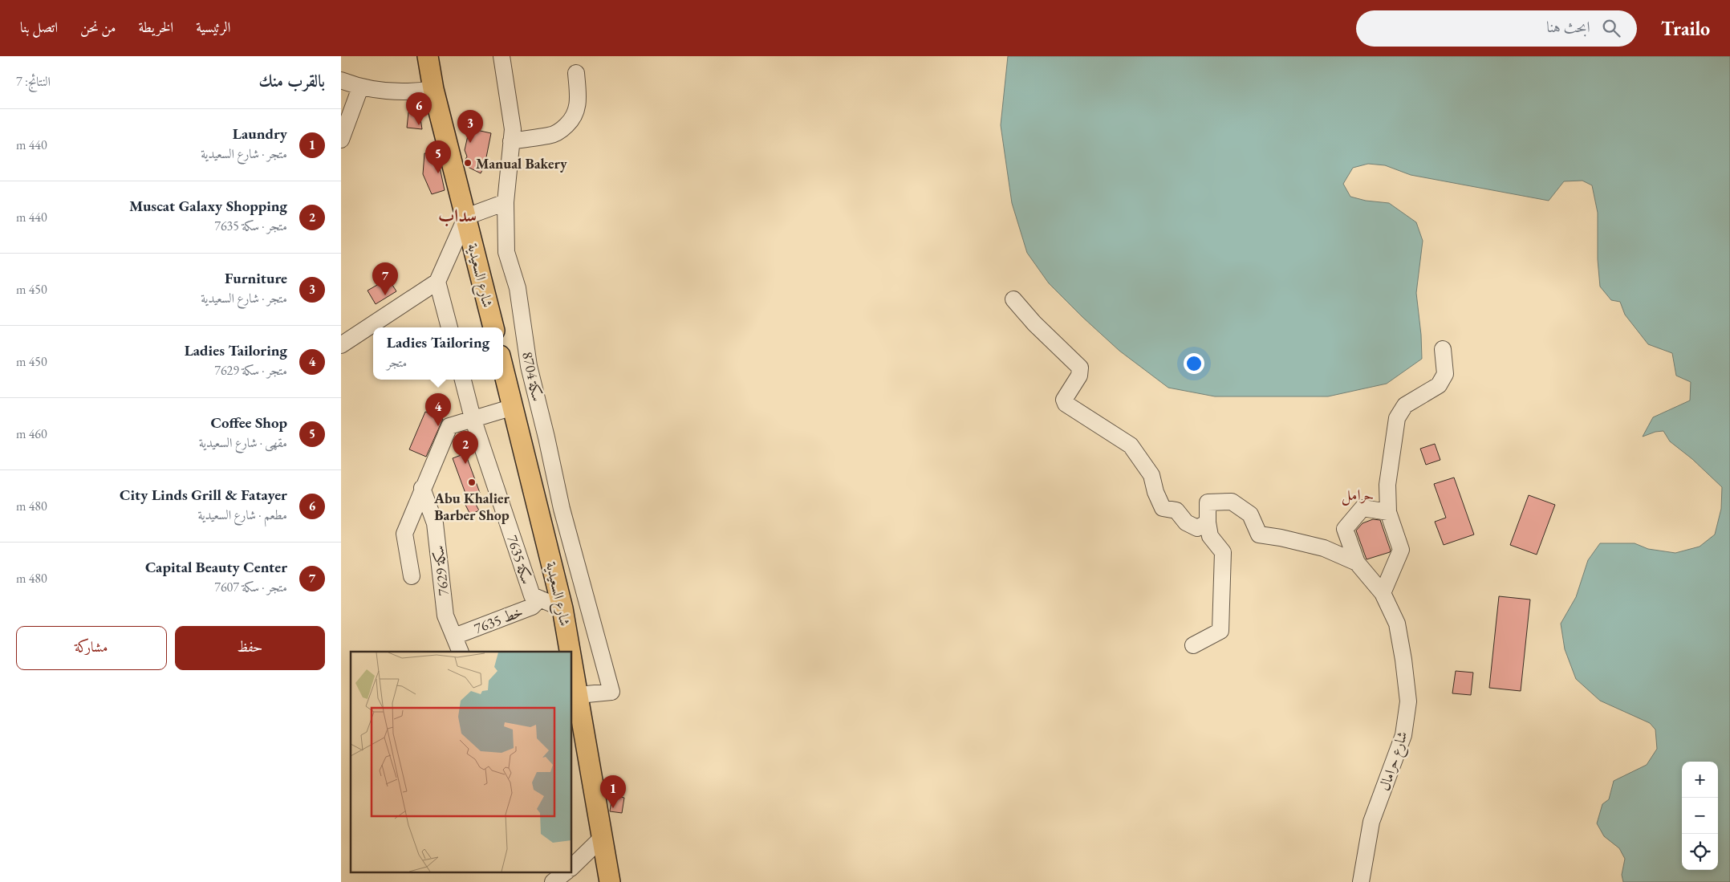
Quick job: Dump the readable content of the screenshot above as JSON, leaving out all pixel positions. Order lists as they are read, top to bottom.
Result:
{
  "streets": {
    "main road": ["شارع السعيدية"],
    "street": [
      "سكة 8704",
      "سكة 7635",
      "سكة 7629",
      "7635 خط",
      "شارع حرامال"
    ]
  },
  "crossings": [
    ["شارع السعيدية", "سكة 8704"],
    ["شارع السعيدية", "سكة 7635"],
    ["شارع السعيدية", "سكة 7629"],
    ["سكة 7635", "سكة 7629"],
    ["سكة 7635", "7635 خط"],
    ["سكة 7629", "7635 خط"]
  ],
  "districts": ["سداب", "حرامل"],
  "places": ["Manual Bakery", "Abu Khalier Barber Shop"],
  "page": {
    "header": "Trailo",
    "search": "ابحث هنا",
    "nav": [
      "الرئيسية",
      "الخريطة",
      "من نحن",
      "اتصل بنا"
    ],
    "heading": ["بالقرب منك", "النتائج: 7"],
    "pins": [
      "6",
      "3",
      "5",
      "7",
      "4",
      "2",
      "1"
    ],
    "list": [
      {
        "mark": "1",
        "name": "Laundry",
        "note": "متجر · شارع السعيدية",
        "value": "440 m"
      },
      {
        "mark": "2",
        "name": "Muscat Galaxy Shopping",
        "note": "متجر · سكة 7635",
        "value": "440 m"
      },
      {
        "mark": "3",
        "name": "Furniture",
        "note": "متجر · شارع السعيدية",
        "value": "450 m"
      },
      {
        "mark": "4",
        "name": "Ladies Tailoring",
        "note": "متجر · سكة 7629",
        "value": "450 m"
      },
      {
        "mark": "5",
        "name": "Coffee Shop",
        "note": "مقهى · شارع السعيدية",
        "value": "460 m"
      },
      {
        "mark": "6",
        "name": "City Linds Grill & Fatayer",
        "note": "مطعم · شارع السعيدية",
        "value": "480 m"
      },
      {
        "mark": "7",
        "name": "Capital Beauty Center",
        "note": "متجر · سكة 7607",
        "value": "480 m"
      }
    ],
    "popup": ["Ladies Tailoring", "متجر"],
    "buttons": ["حفظ", "مشاركة"],
    "map_buttons": ["+", "−"]
  }
}
